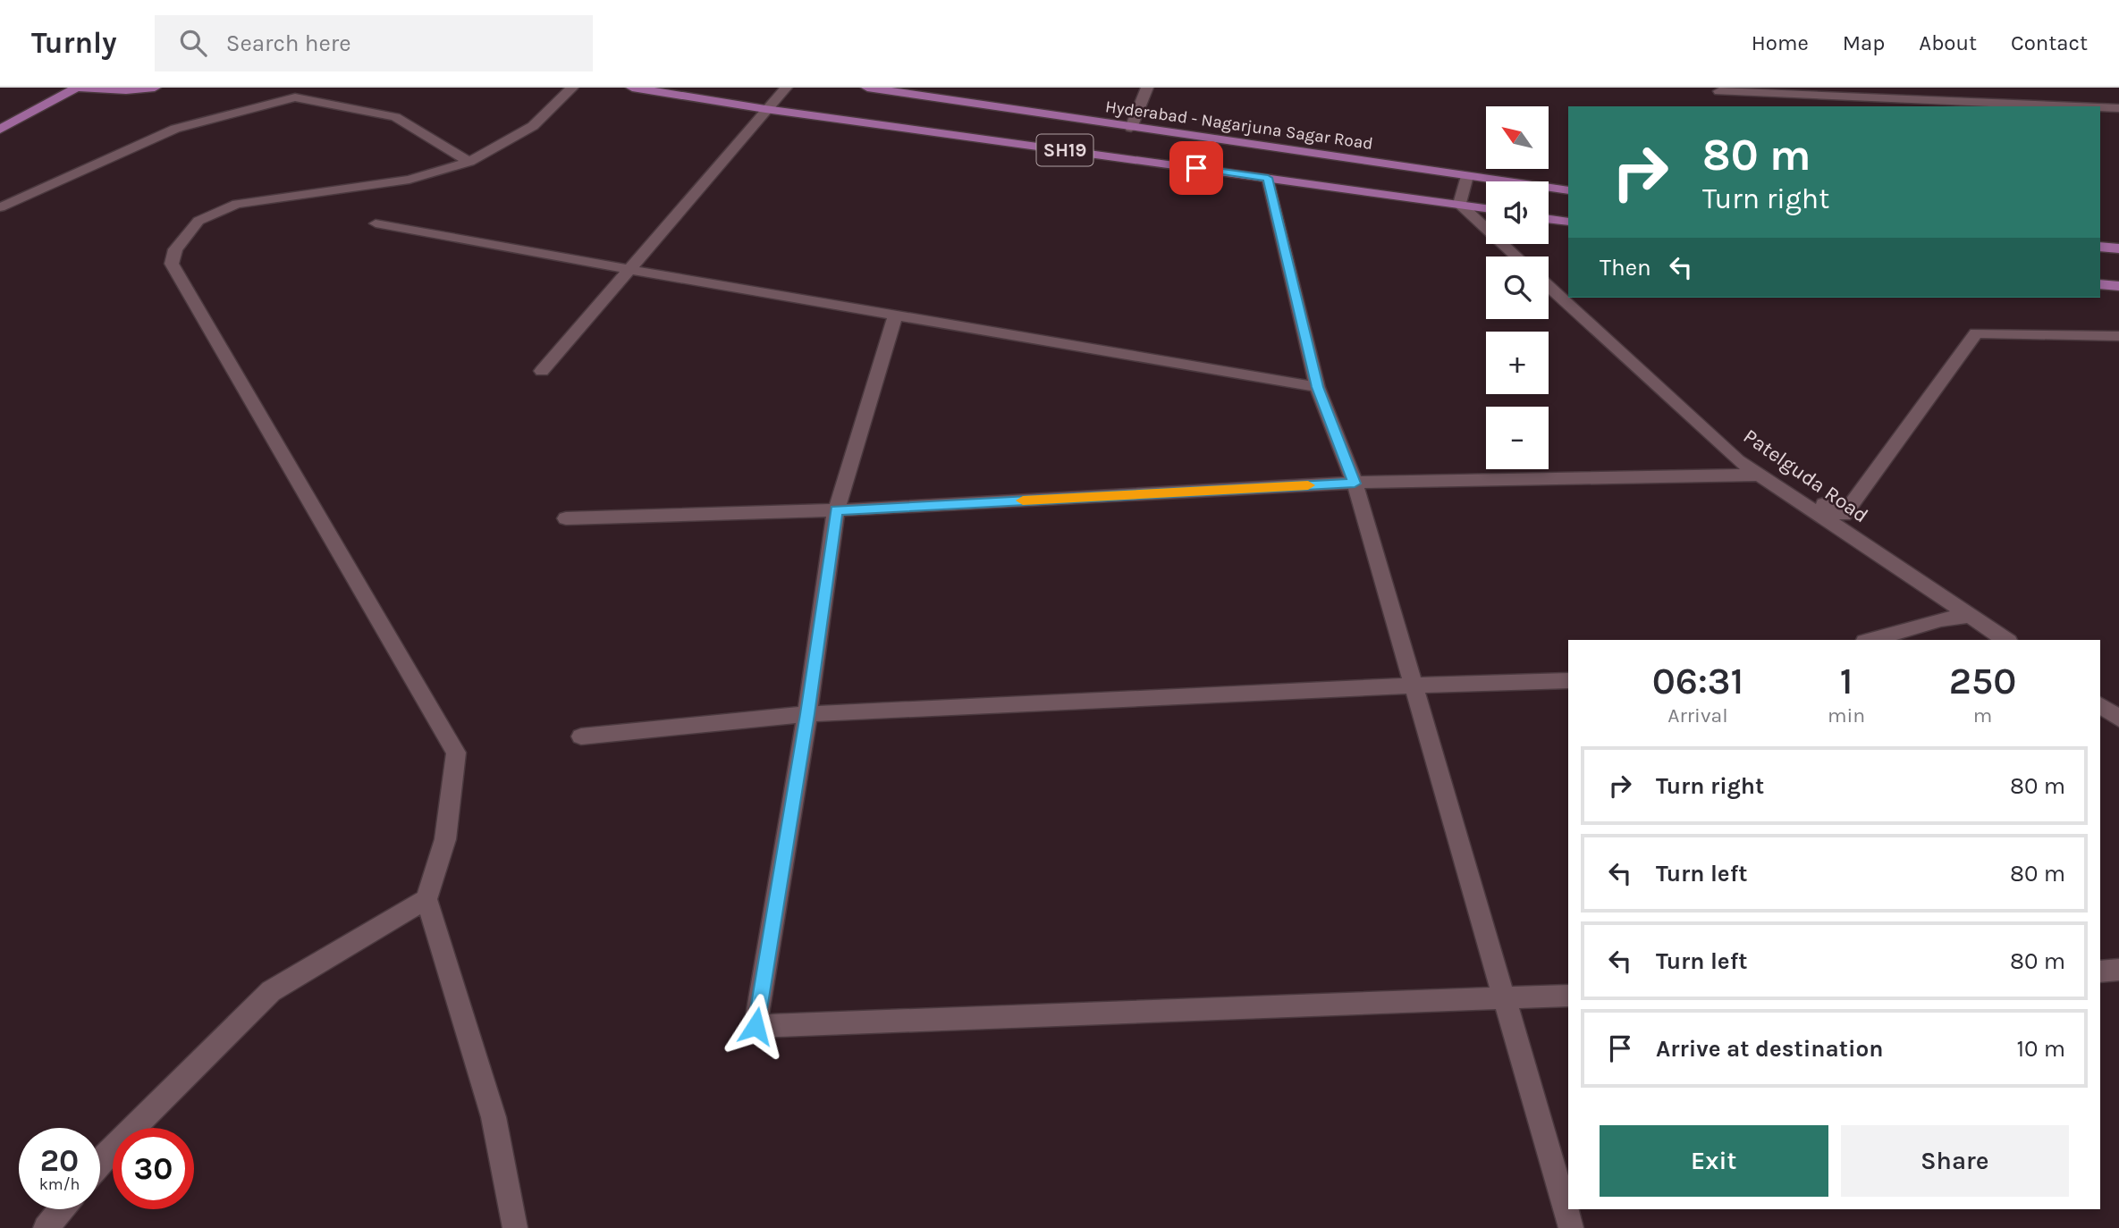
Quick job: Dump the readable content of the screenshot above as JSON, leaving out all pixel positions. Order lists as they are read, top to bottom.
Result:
{
  "streets": {
    "main road": ["Hyderabad - Nagarjuna Sagar Road", "SH19"],
    "street": ["Patelguda Road"]
  },
  "north": "top left",
  "page": {
    "header": "Turnly",
    "search": "Search here",
    "nav": [
      "Home",
      "Map",
      "About",
      "Contact"
    ],
    "map_buttons": ["+", "−"],
    "turn": ["80 m", "Turn right"],
    "then": "Then",
    "eta": [
      "06:31",
      "Arrival",
      "1",
      "min",
      "250",
      "m"
    ],
    "list": [
      {
        "name": "Turn right",
        "value": "80 m"
      },
      {
        "name": "Turn left",
        "value": "80 m"
      },
      {
        "name": "Turn left",
        "value": "80 m"
      },
      {
        "name": "Arrive at destination",
        "value": "10 m"
      }
    ],
    "buttons": ["Exit", "Share"],
    "speed": "20 km/h",
    "limit": "30"
  }
}
